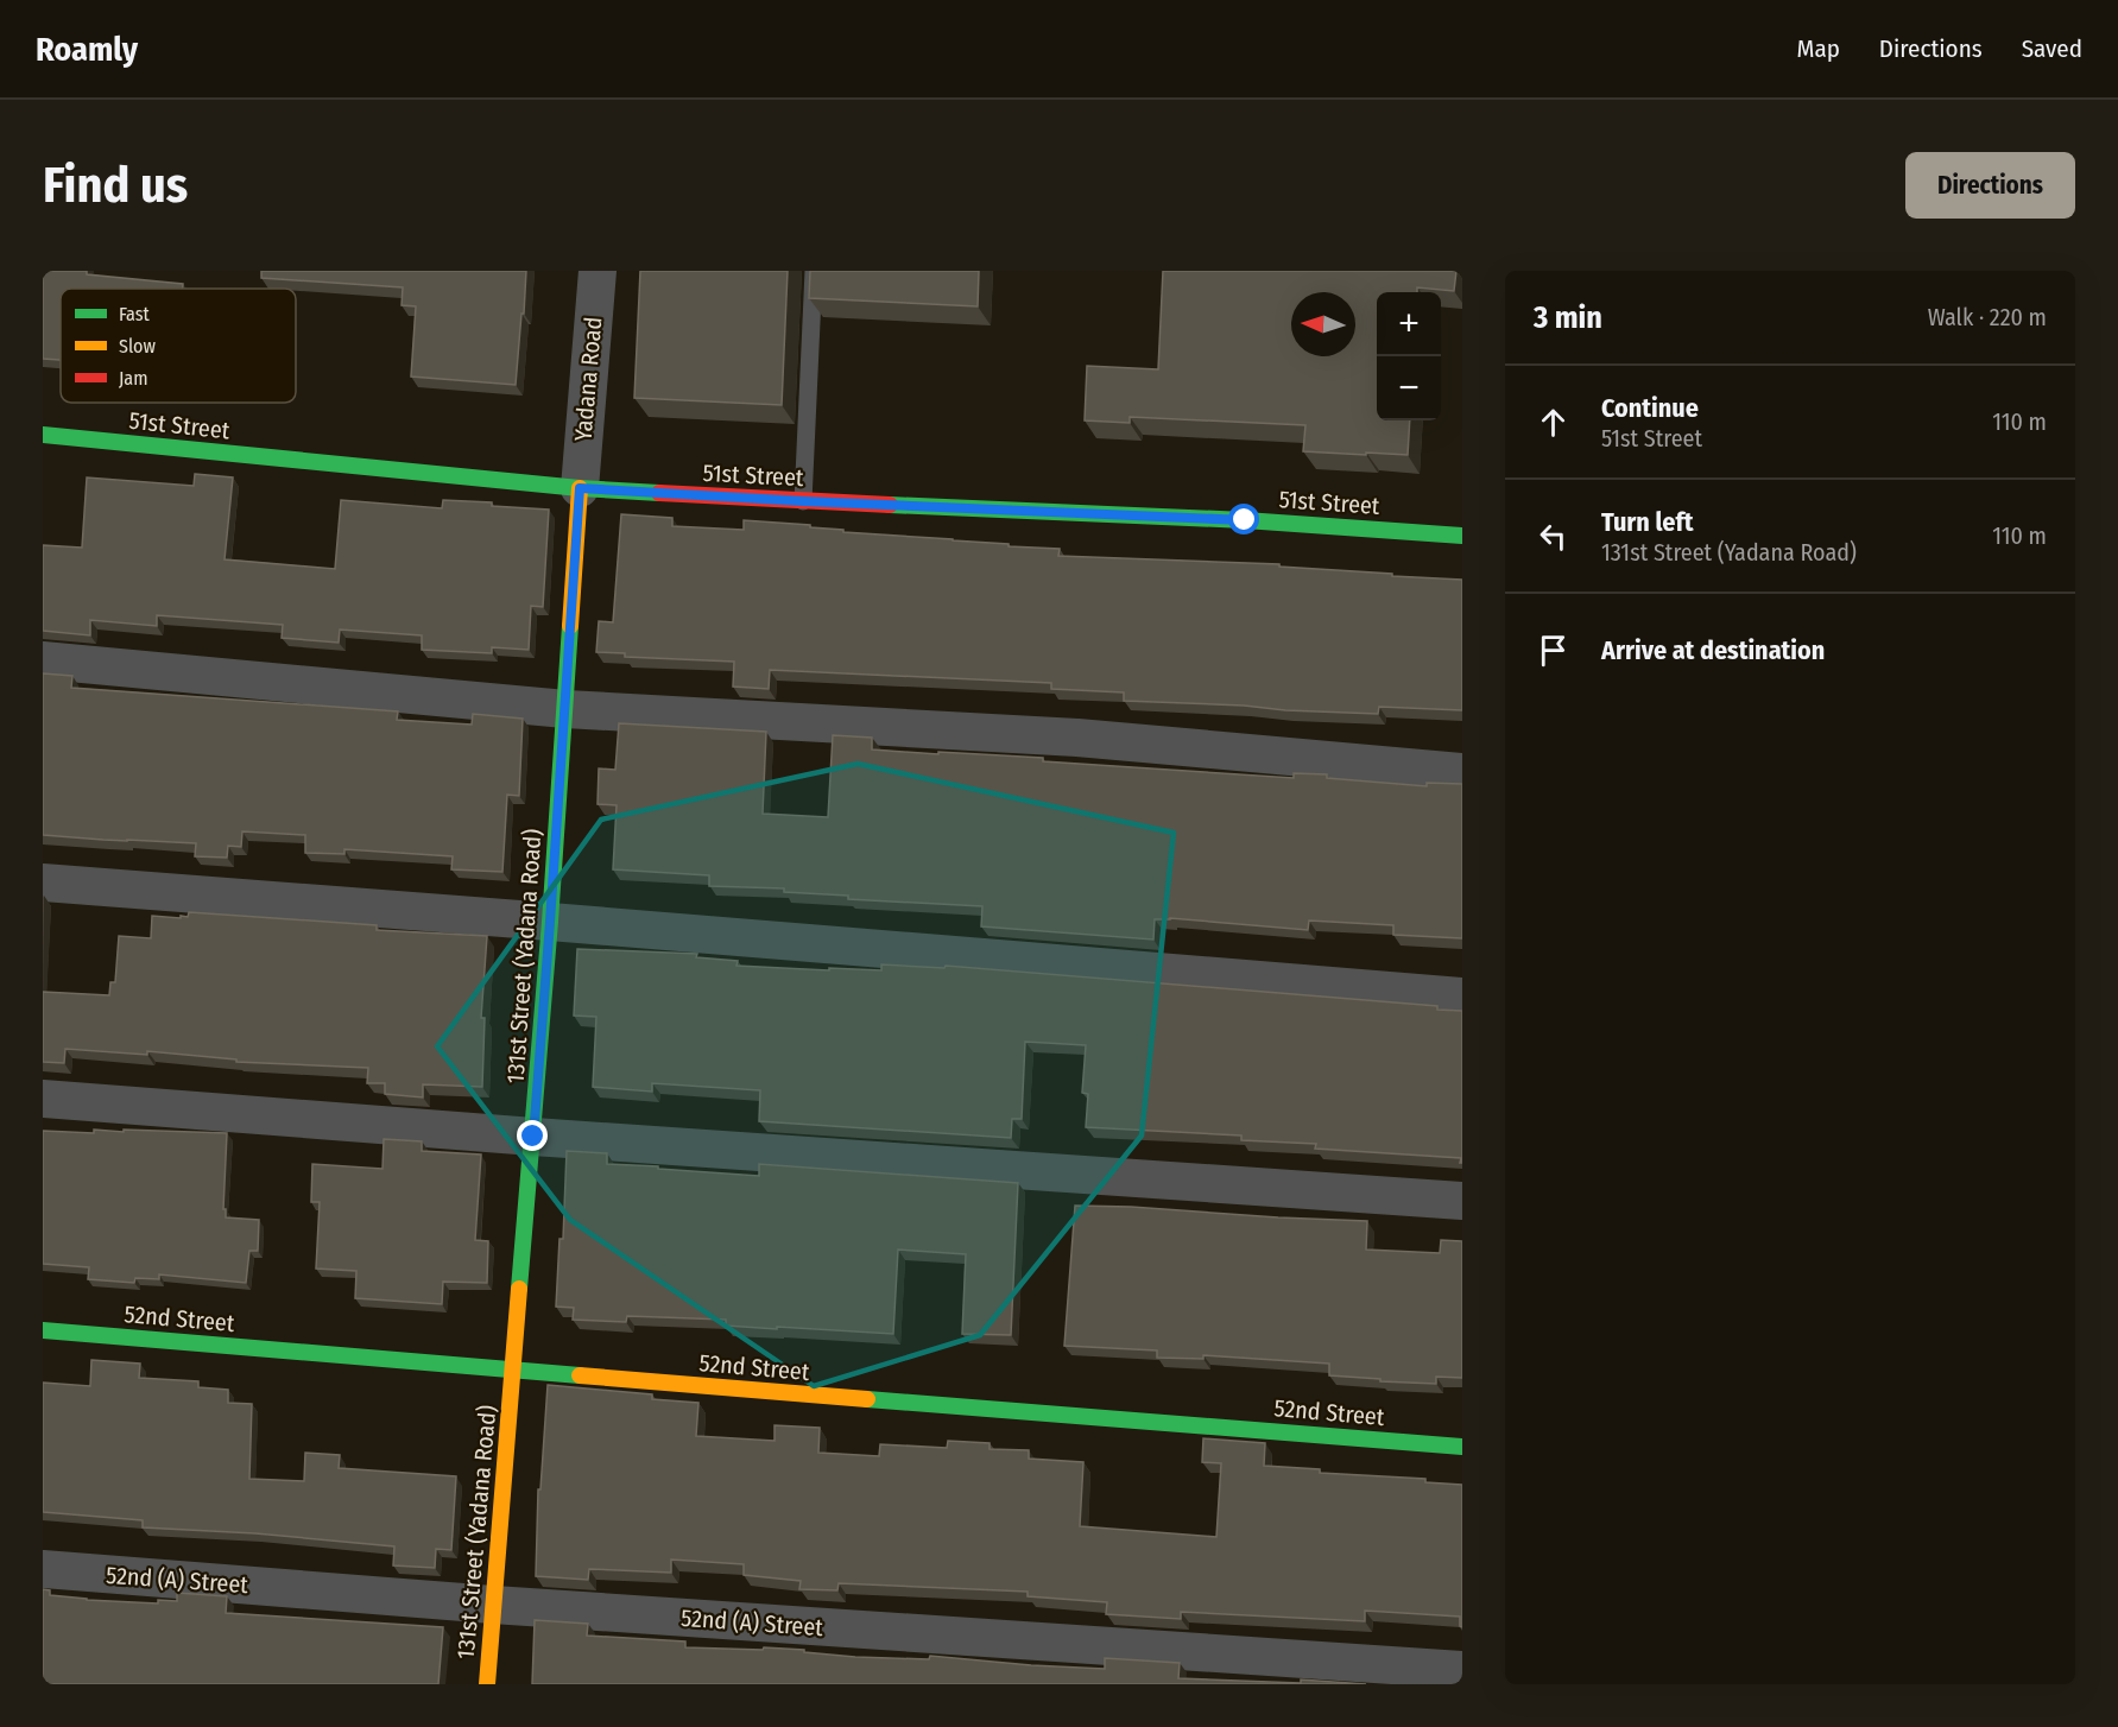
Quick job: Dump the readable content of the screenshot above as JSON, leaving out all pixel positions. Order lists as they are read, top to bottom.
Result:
{
  "streets": {
    "street": [
      "Yadana Road",
      "51st Street",
      "131st Street (Yadana Road)",
      "52nd Street",
      "52nd (A) Street"
    ]
  },
  "crossings": [
    ["Yadana Road", "51st Street"],
    ["Yadana Road", "131st Street (Yadana Road)"],
    ["51st Street", "131st Street (Yadana Road)"],
    ["131st Street (Yadana Road)", "52nd Street"],
    ["131st Street (Yadana Road)", "52nd (A) Street"]
  ],
  "legend": ["Fast", "Slow", "Jam"],
  "north": "left",
  "page": {
    "header": "Roamly",
    "nav": ["Map", "Directions", "Saved"],
    "buttons": "Directions",
    "title": "Find us",
    "heading": ["3 min", "Walk · 220 m"],
    "map_buttons": ["+", "−"],
    "list": [
      ["Continue", "51st Street", "110 m"],
      ["Turn left", "131st Street (Yadana Road)", "110 m"],
      "Arrive at destination"
    ]
  }
}
